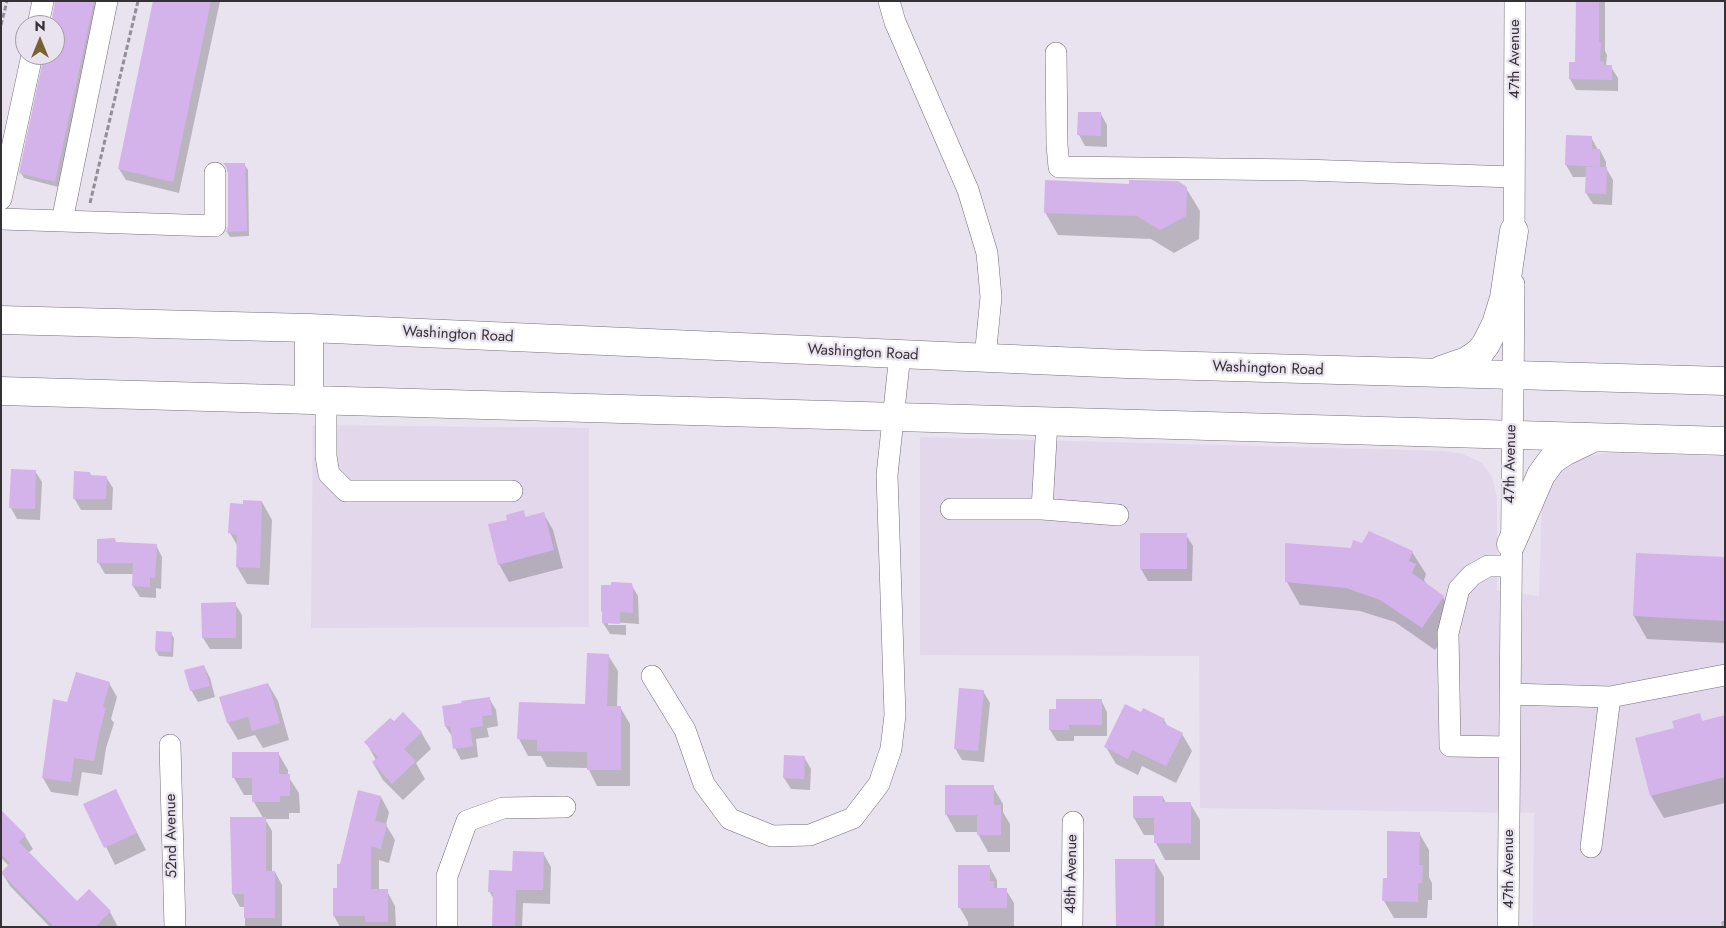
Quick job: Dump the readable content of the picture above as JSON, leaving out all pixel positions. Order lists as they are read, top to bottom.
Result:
{
  "streets": {
    "main road": ["Washington Road"],
    "street": ["47th Avenue", "52nd Avenue", "48th Avenue"]
  },
  "crossings": [
    ["47th Avenue", "Washington Road"]
  ],
  "north": "top"
}
